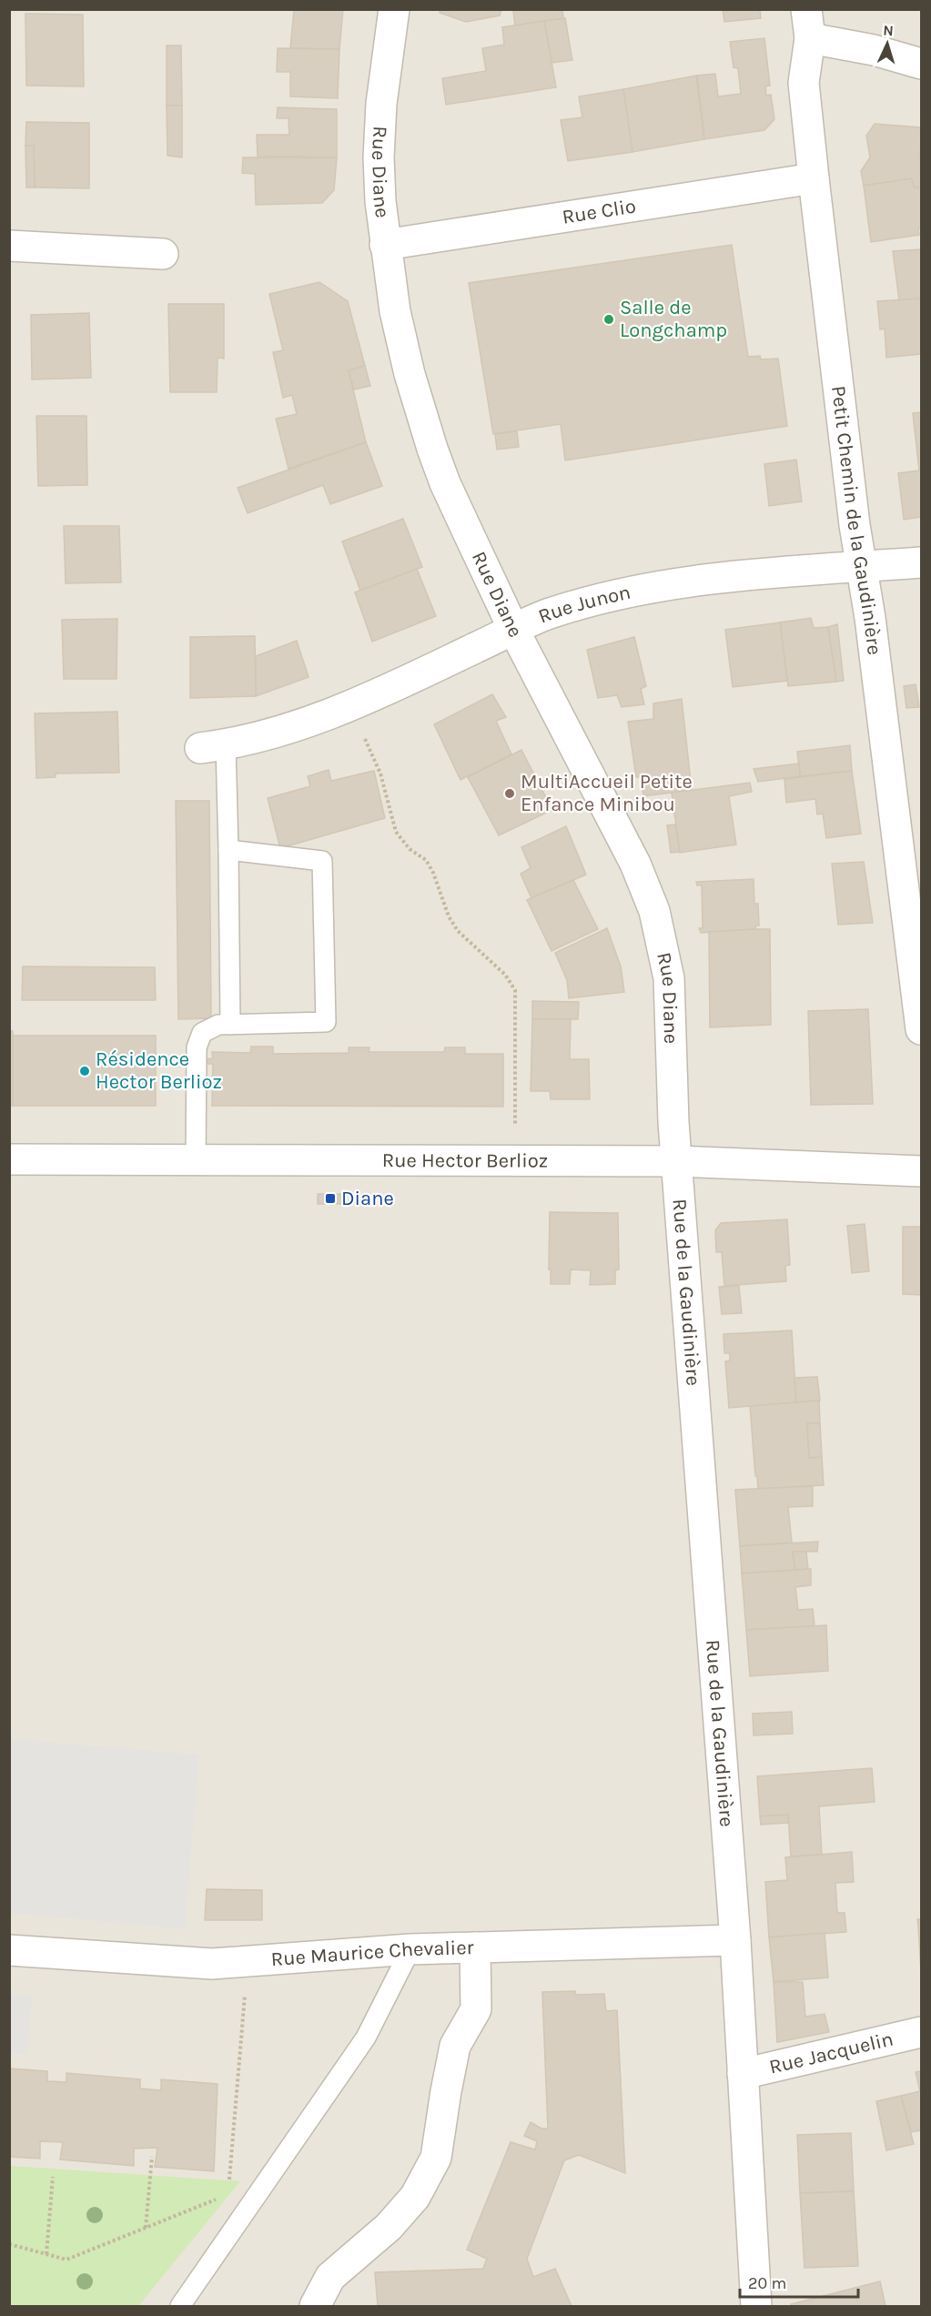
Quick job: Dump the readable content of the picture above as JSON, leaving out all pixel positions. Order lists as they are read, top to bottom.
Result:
{
  "streets": {
    "street": [
      "Rue Diane",
      "Rue Clio",
      "Petit Chemin de la Gaudinière",
      "Rue Junon",
      "Rue Hector Berlioz",
      "Rue de la Gaudinière",
      "Rue Maurice Chevalier",
      "Rue Jacquelin"
    ]
  },
  "crossings": [
    ["Rue Diane", "Rue Clio"],
    ["Rue Diane", "Rue Junon"],
    ["Rue Diane", "Rue Hector Berlioz"],
    ["Rue Diane", "Rue de la Gaudinière"],
    ["Rue Clio", "Petit Chemin de la Gaudinière"],
    ["Petit Chemin de la Gaudinière", "Rue Junon"],
    ["Rue Hector Berlioz", "Rue de la Gaudinière"],
    ["Rue de la Gaudinière", "Rue Maurice Chevalier"],
    ["Rue de la Gaudinière", "Rue Jacquelin"]
  ],
  "places": {
    "other": ["Salle de Longchamp", "MultiAccueil Petite Enfance Minibou", "Résidence Hector Berlioz"],
    "transit": ["Diane"]
  },
  "scale_bar": "20 m",
  "north": "top"
}
